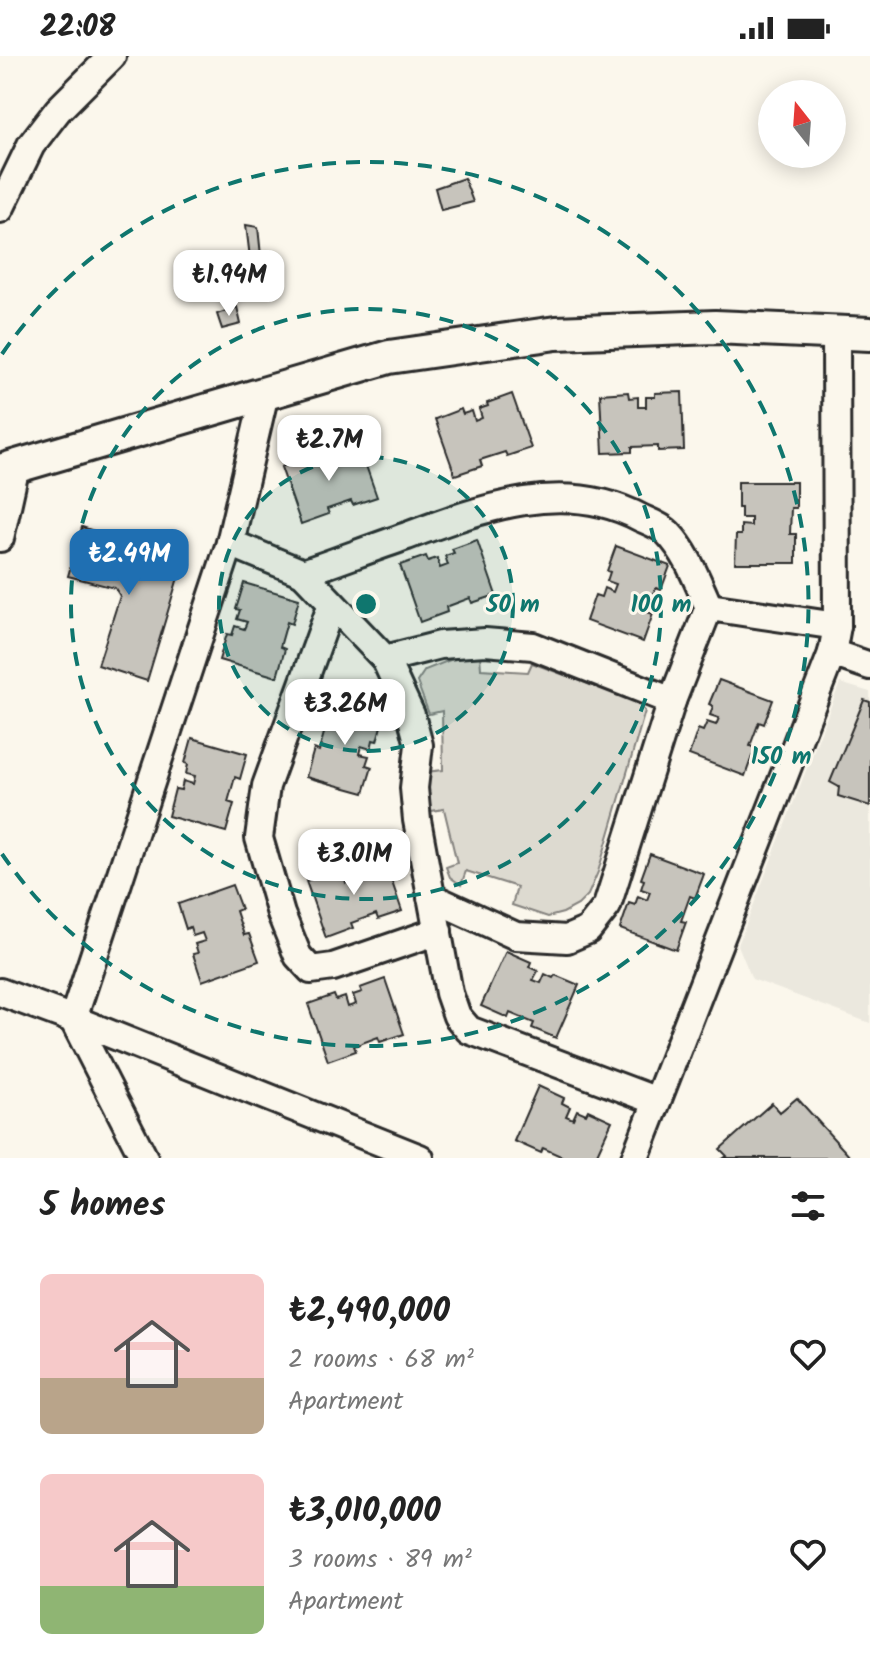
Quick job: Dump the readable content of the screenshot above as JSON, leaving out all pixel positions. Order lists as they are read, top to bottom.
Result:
{
  "north": "top",
  "page": {
    "status": "22:08",
    "price": [
      "₺1.94M",
      "₺2.7M",
      "₺2.49M",
      "₺3.26M",
      "₺3.01M"
    ],
    "heading": "5 homes",
    "list": [
      {
        "name": "₺2,490,000",
        "note": "2 rooms · 68 m² · Apartment"
      },
      {
        "name": "₺3,010,000",
        "note": "3 rooms · 89 m² · Apartment"
      }
    ]
  },
  "rings": ["50 m", "100 m", "150 m"]
}
